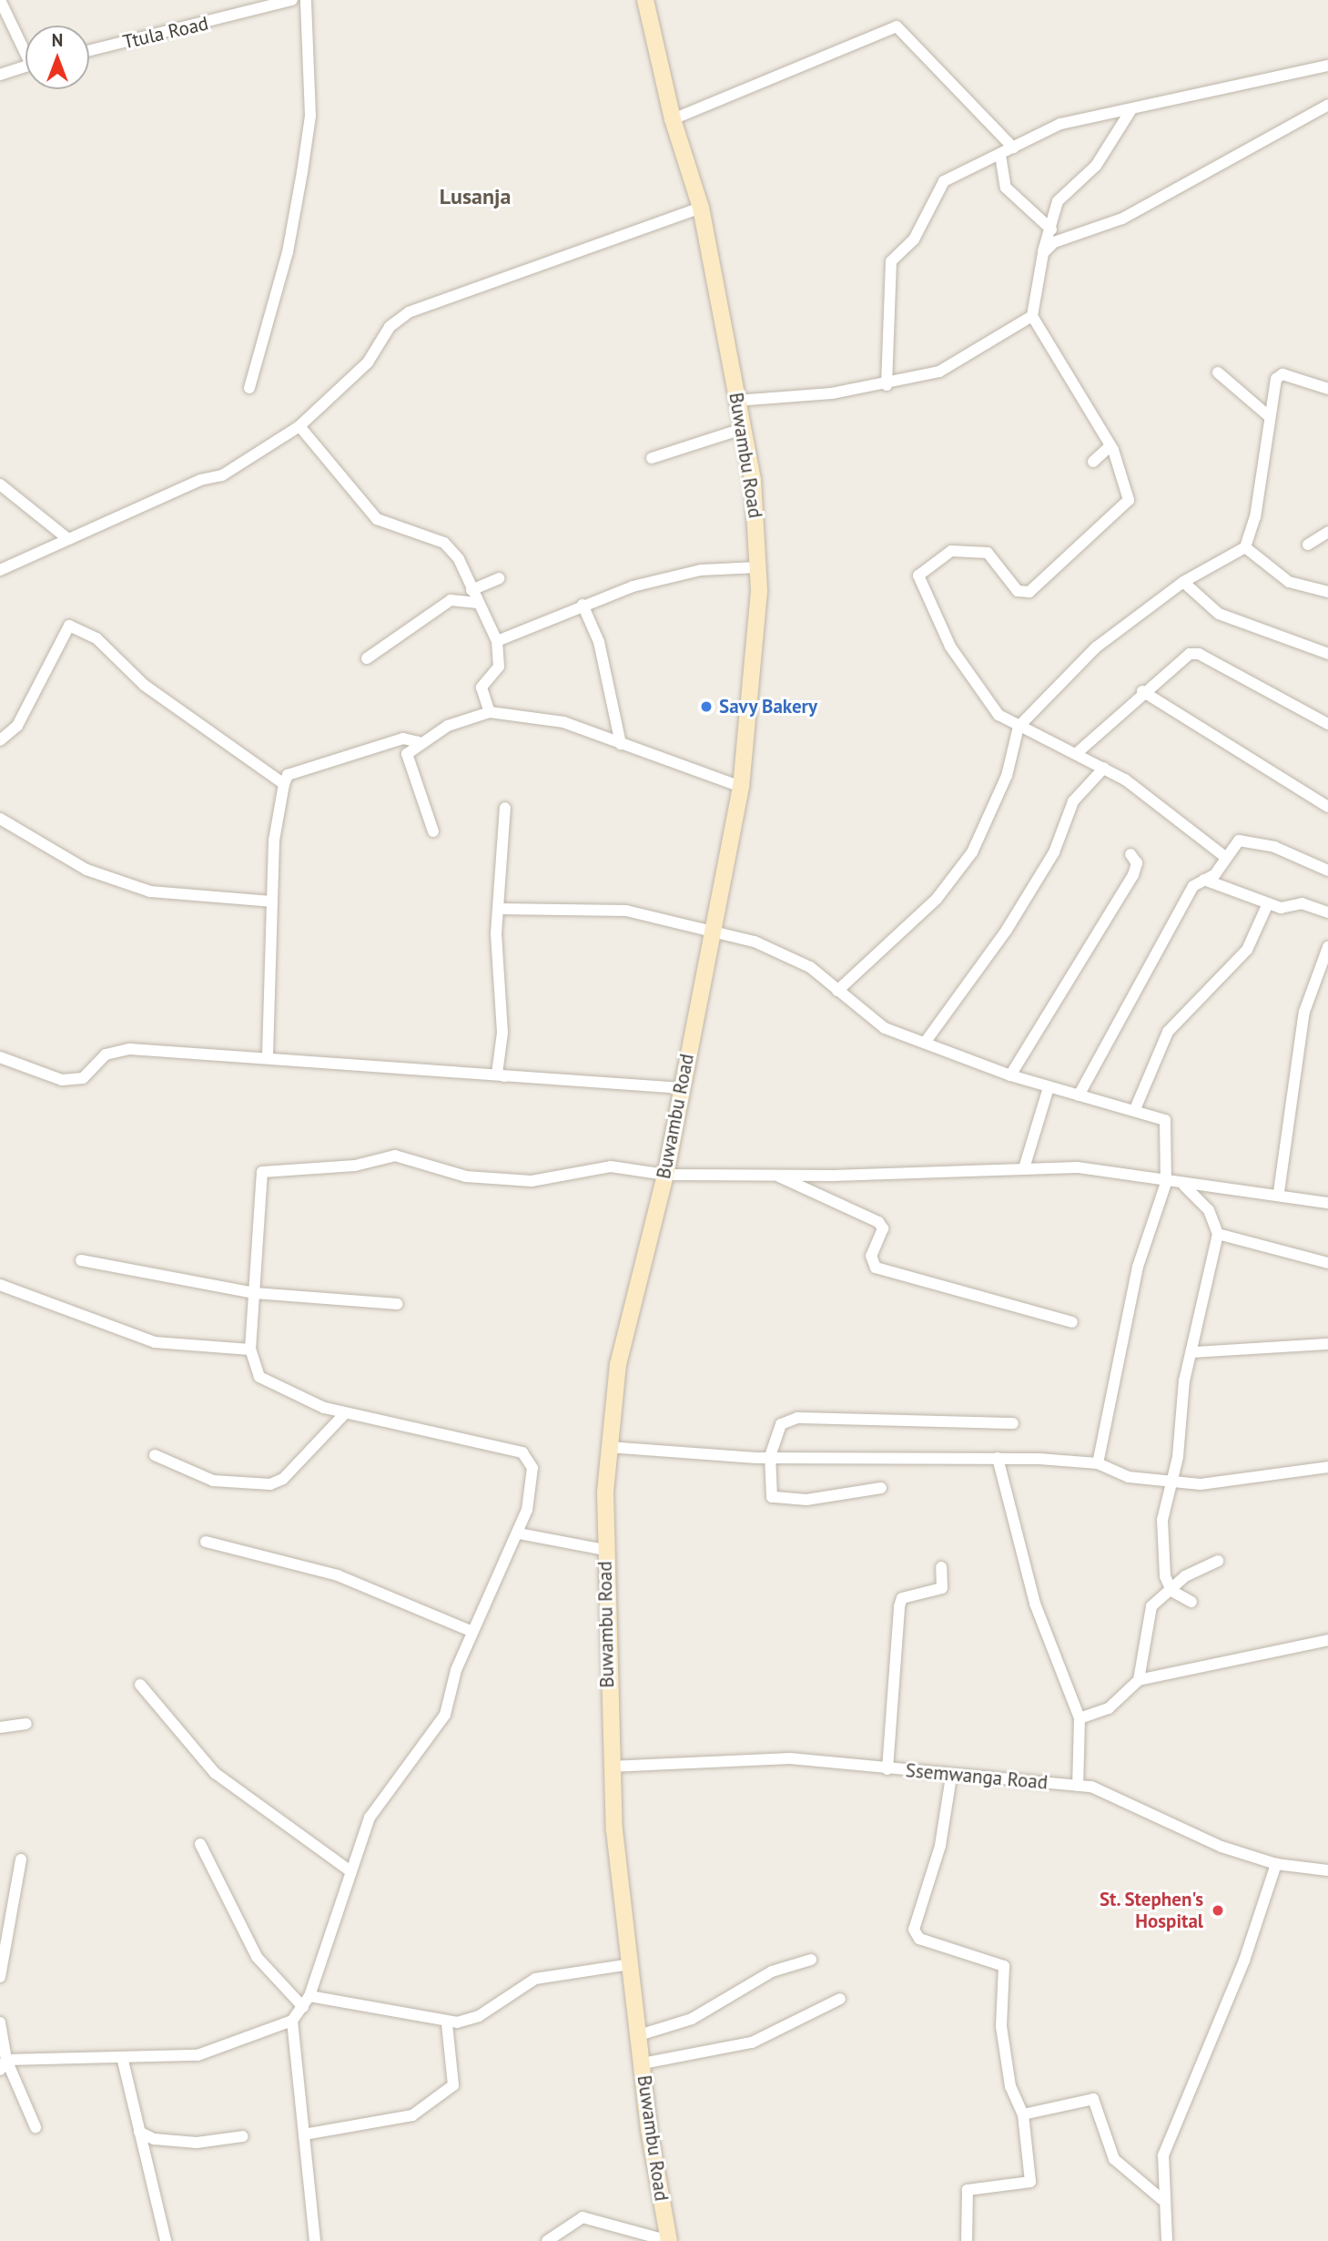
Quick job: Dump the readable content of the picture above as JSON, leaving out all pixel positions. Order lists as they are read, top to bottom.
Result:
{
  "streets": {
    "street": ["Ttula Road", "Buwambu Road", "Ssemwanga Road"]
  },
  "crossings": [
    ["Buwambu Road", "Ssemwanga Road"]
  ],
  "districts": ["Lusanja"],
  "places": ["Savy Bakery", "St. Stephen's Hospital"],
  "north": "top"
}
